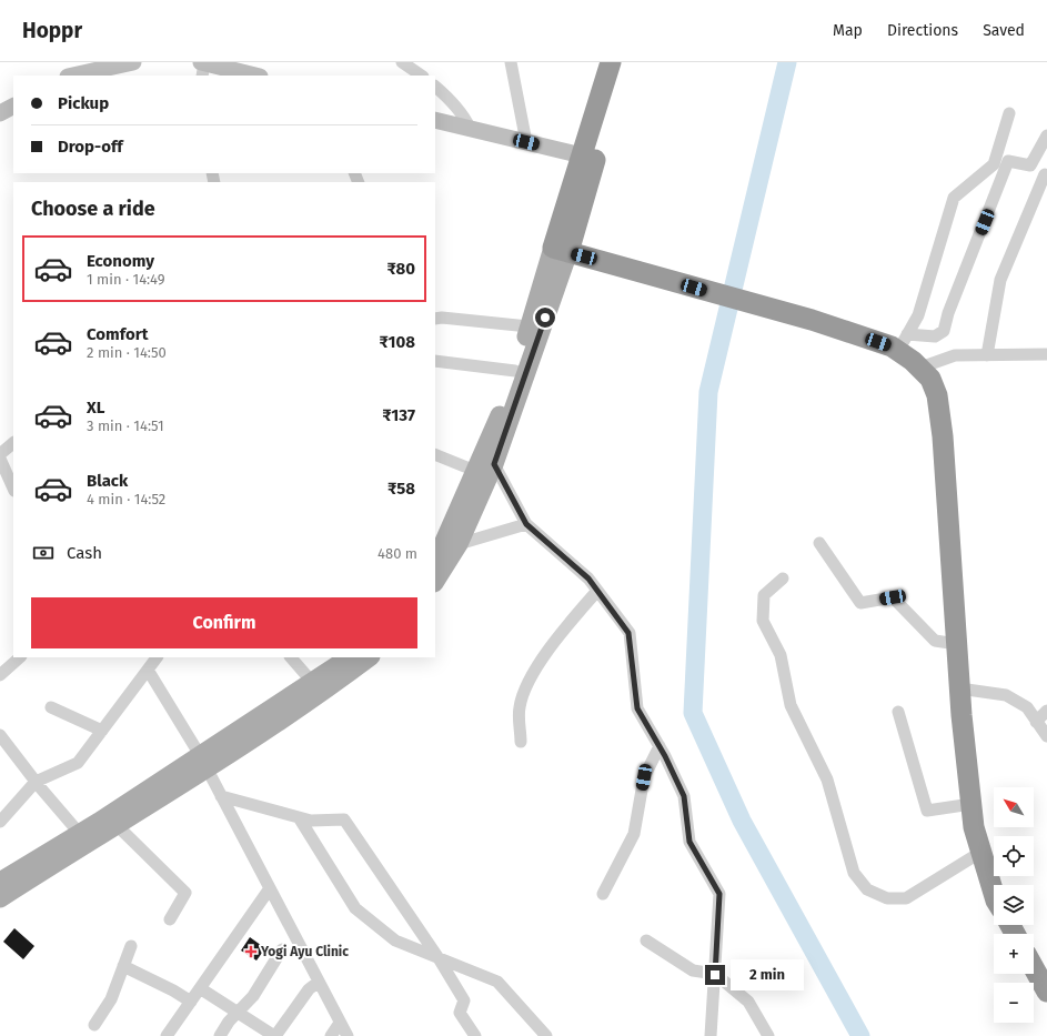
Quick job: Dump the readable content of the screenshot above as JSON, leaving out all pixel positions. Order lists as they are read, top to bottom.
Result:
{
  "places": {
    "health": ["Yogi Ayu Clinic"]
  },
  "north": "top left",
  "page": {
    "header": "Hoppr",
    "nav": ["Map", "Directions", "Saved"],
    "banner": ["Pickup", "Drop-off"],
    "heading": "Choose a ride",
    "list": [
      {
        "name": "Economy",
        "note": "1 min · 14:49",
        "value": "₹80"
      },
      {
        "name": "Comfort",
        "note": "2 min · 14:50",
        "value": "₹108"
      },
      {
        "name": "XL",
        "note": "3 min · 14:51",
        "value": "₹137"
      },
      {
        "name": "Black",
        "note": "4 min · 14:52",
        "value": "₹58"
      }
    ],
    "pay": ["Cash", "480 m"],
    "buttons": "Confirm",
    "map_buttons": ["+", "−"],
    "bubble": "2 min"
  }
}
